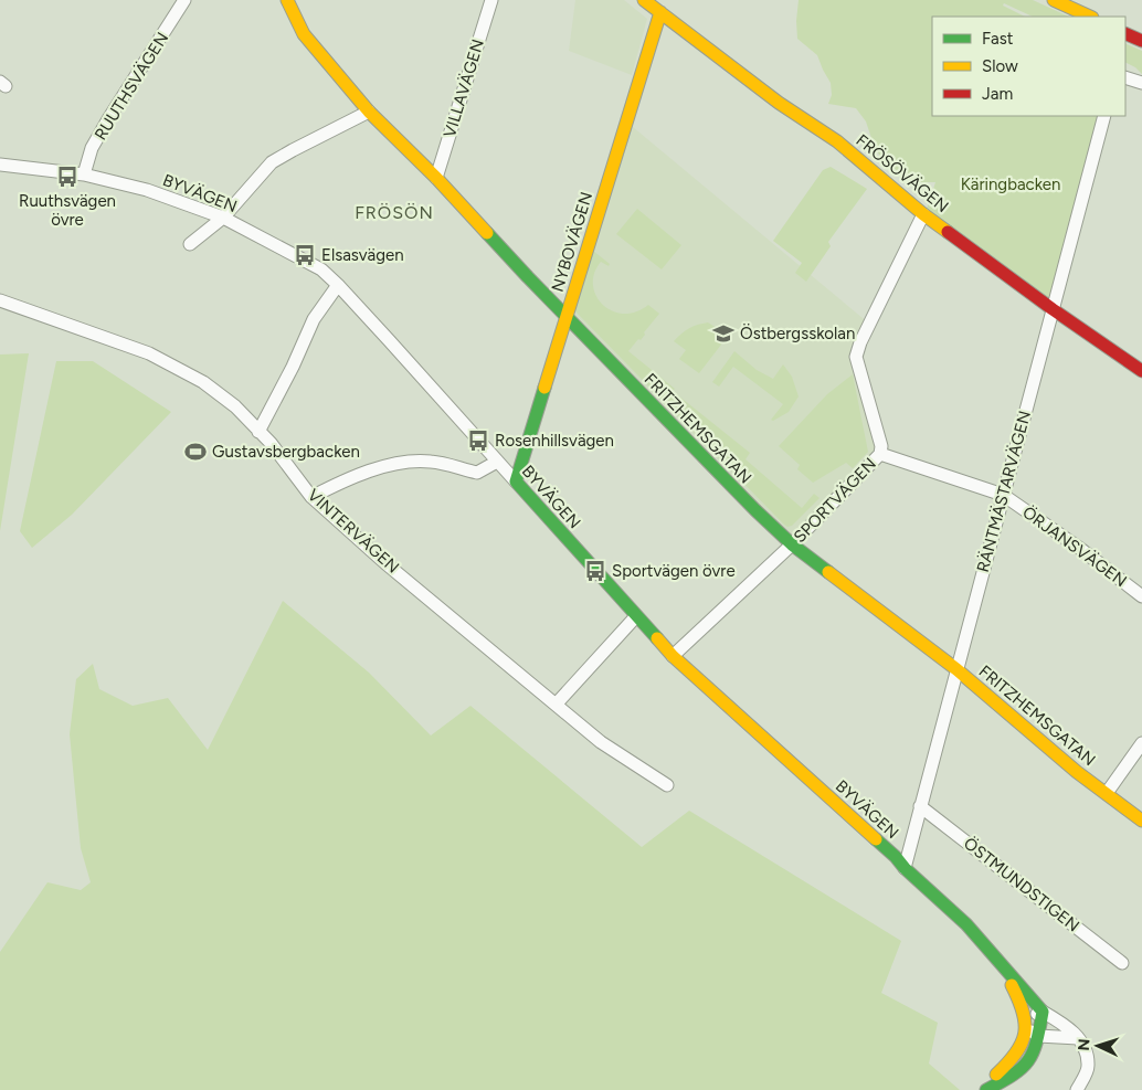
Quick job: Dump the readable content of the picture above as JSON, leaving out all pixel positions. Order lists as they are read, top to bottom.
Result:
{
  "streets": {
    "street": [
      "RUUTHSVÄGEN",
      "VILLAVÄGEN",
      "FRÖSÖVÄGEN",
      "BYVÄGEN",
      "NYBOVÄGEN",
      "FRITZHEMSGATAN",
      "RÄNTMÄSTARVÄGEN",
      "SPORTVÄGEN",
      "VINTERVÄGEN",
      "ÖRJANSVÄGEN",
      "ÖSTMUNDSTIGEN"
    ]
  },
  "crossings": [
    ["RUUTHSVÄGEN", "BYVÄGEN"],
    ["VILLAVÄGEN", "FRITZHEMSGATAN"],
    ["FRÖSÖVÄGEN", "NYBOVÄGEN"],
    ["FRÖSÖVÄGEN", "RÄNTMÄSTARVÄGEN"],
    ["FRÖSÖVÄGEN", "SPORTVÄGEN"],
    ["BYVÄGEN", "NYBOVÄGEN"],
    ["BYVÄGEN", "RÄNTMÄSTARVÄGEN"],
    ["BYVÄGEN", "SPORTVÄGEN"],
    ["NYBOVÄGEN", "FRITZHEMSGATAN"],
    ["FRITZHEMSGATAN", "RÄNTMÄSTARVÄGEN"],
    ["FRITZHEMSGATAN", "SPORTVÄGEN"],
    ["RÄNTMÄSTARVÄGEN", "ÖRJANSVÄGEN"],
    ["RÄNTMÄSTARVÄGEN", "ÖSTMUNDSTIGEN"],
    ["SPORTVÄGEN", "ÖRJANSVÄGEN"]
  ],
  "districts": ["FRÖSÖN"],
  "parks": ["Käringbacken"],
  "places": {
    "bus stop": [
      "Ruuthsvägen övre",
      "Elsasvägen",
      "Rosenhillsvägen",
      "Sportvägen övre"
    ],
    "school or university": ["Östbergsskolan"],
    "sports": ["Gustavsbergbacken"]
  },
  "legend": ["Fast", "Slow", "Jam"],
  "north": "left"
}
